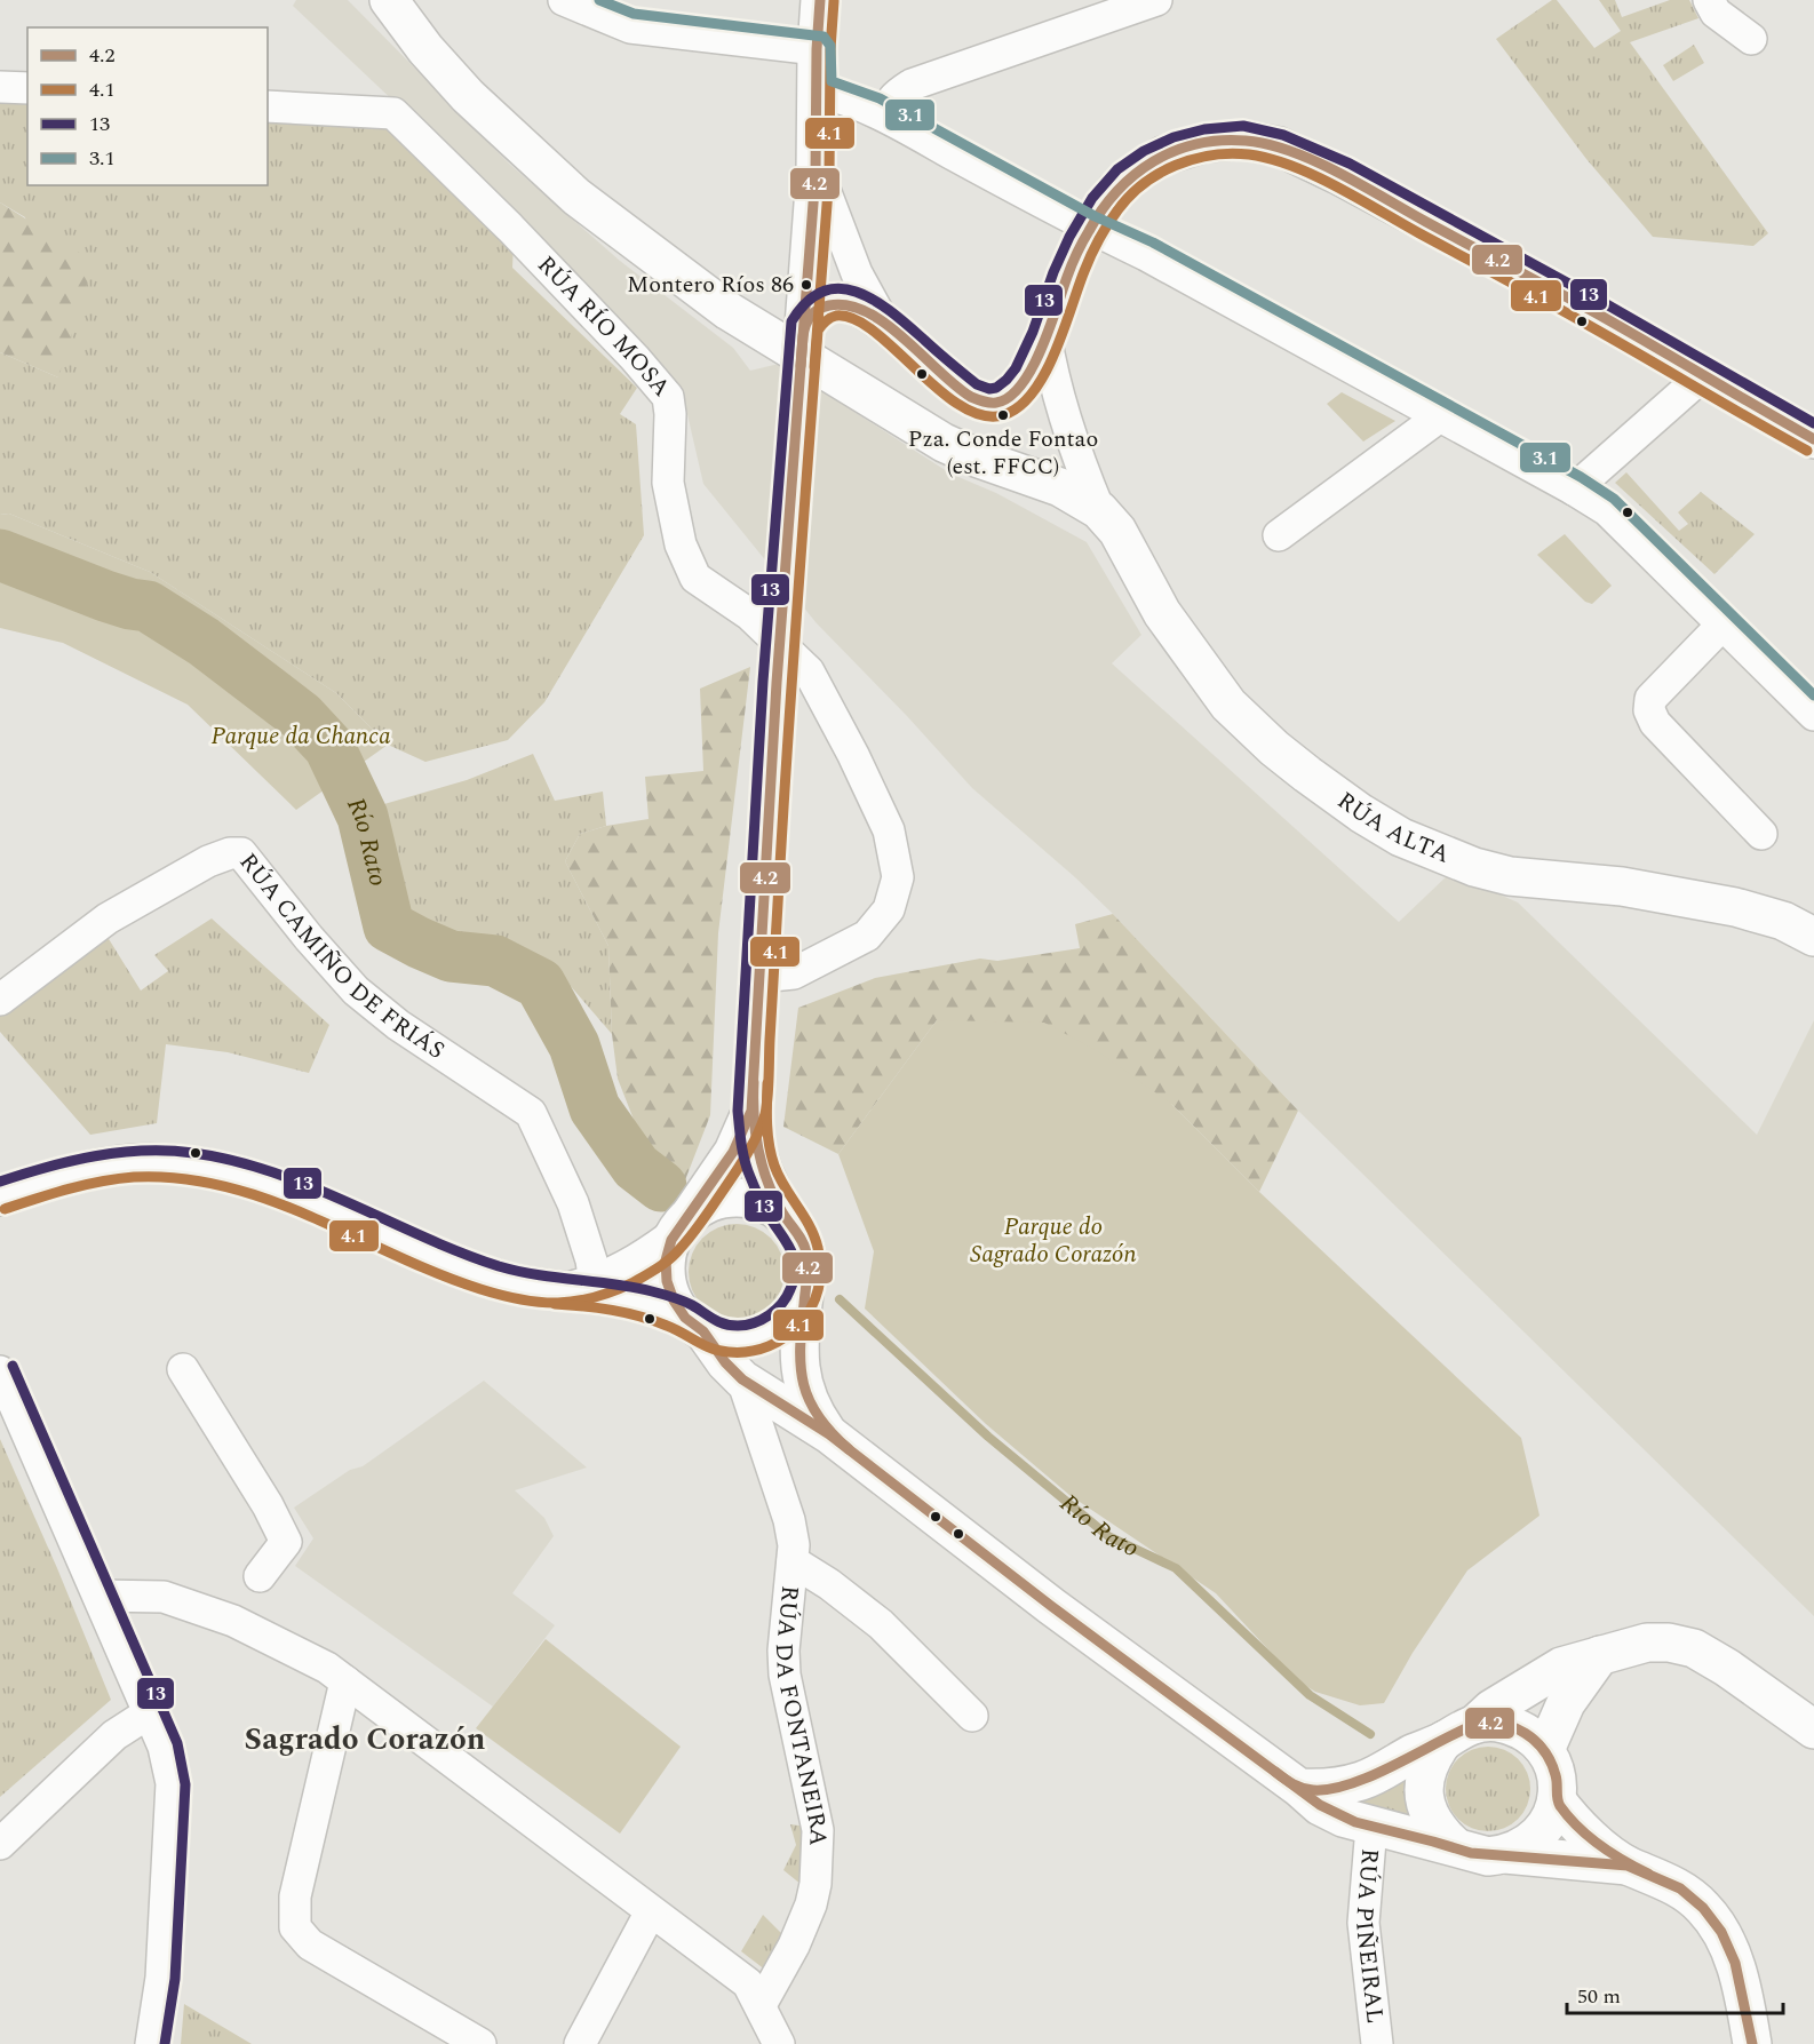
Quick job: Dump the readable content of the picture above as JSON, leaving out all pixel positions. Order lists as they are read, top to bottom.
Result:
{
  "streets": {
    "street": [
      "RÚA RÍO MOSA",
      "RÚA ALTA",
      "RÚA CAMIÑO DE FRIÁS",
      "RÚA DA FONTANEIRA",
      "RÚA PIÑEIRAL"
    ]
  },
  "districts": ["Sagrado Corazón"],
  "water": ["Río Rato"],
  "parks": ["Parque da Chanca", "Parque do Sagrado Corazón"],
  "places": ["Montero Ríos 86", "Pza. Conde Fontao (est. FFCC)"],
  "lines": [
    "transit line 4.2",
    "transit line 3.1",
    "transit line 4.1",
    "transit line 13"
  ],
  "legend": [
    "4.2",
    "4.1",
    "13",
    "3.1"
  ],
  "scale_bar": "50 m"
}
